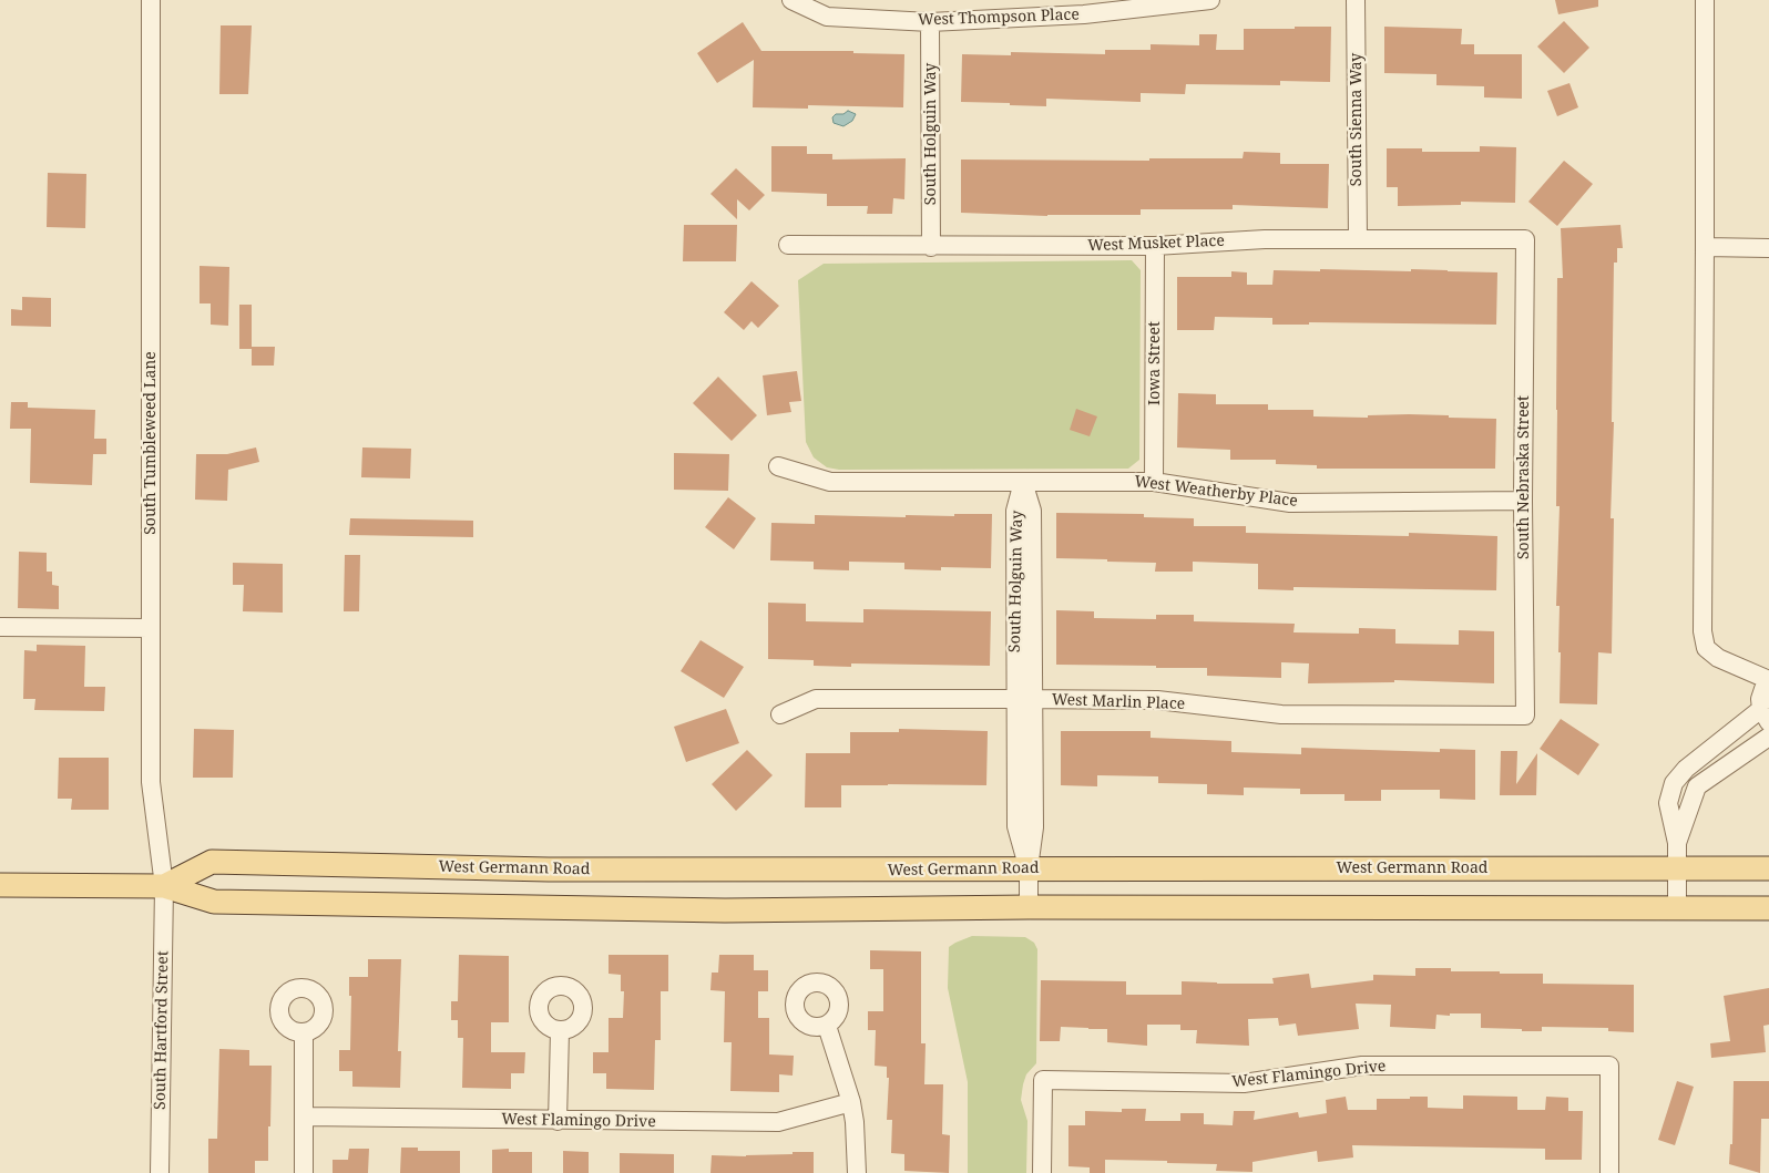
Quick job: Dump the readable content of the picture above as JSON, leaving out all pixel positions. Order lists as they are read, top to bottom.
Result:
{
  "streets": {
    "main road": ["West Germann Road"],
    "street": [
      "West Thompson Place",
      "South Sienna Way",
      "South Holguin Way",
      "West Musket Place",
      "Iowa Street",
      "South Tumbleweed Lane",
      "South Nebraska Street",
      "West Weatherby Place",
      "West Marlin Place",
      "South Hartford Street",
      "West Flamingo Drive"
    ]
  },
  "crossings": [
    ["West Thompson Place", "South Holguin Way"],
    ["South Sienna Way", "West Musket Place"],
    ["South Holguin Way", "West Musket Place"],
    ["South Holguin Way", "West Weatherby Place"],
    ["South Holguin Way", "West Marlin Place"],
    ["South Holguin Way", "West Germann Road"],
    ["West Musket Place", "Iowa Street"],
    ["West Musket Place", "South Nebraska Street"],
    ["Iowa Street", "West Weatherby Place"],
    ["South Tumbleweed Lane", "West Germann Road"],
    ["South Tumbleweed Lane", "South Hartford Street"],
    ["South Nebraska Street", "West Weatherby Place"],
    ["South Nebraska Street", "West Marlin Place"],
    ["West Germann Road", "South Hartford Street"]
  ]
}
